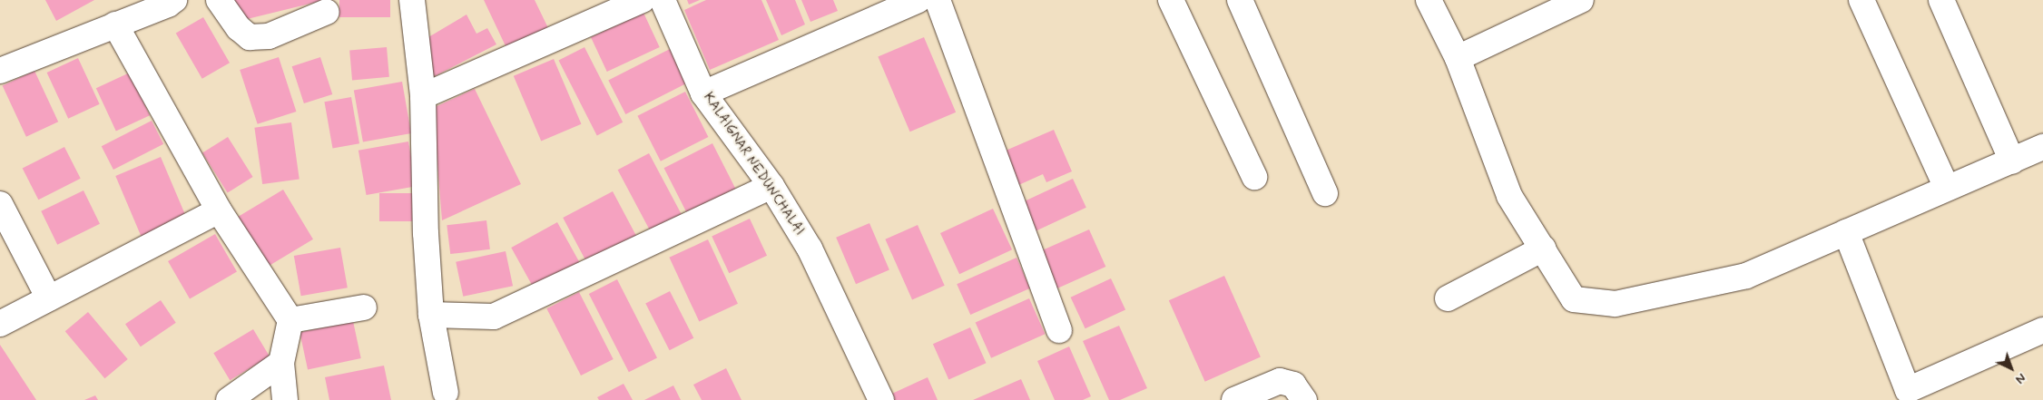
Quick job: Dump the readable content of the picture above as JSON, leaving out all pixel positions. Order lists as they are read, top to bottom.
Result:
{
  "streets": {
    "street": ["KALAIGNAR NEDUNCHALAI"]
  },
  "north": "bottom right"
}
